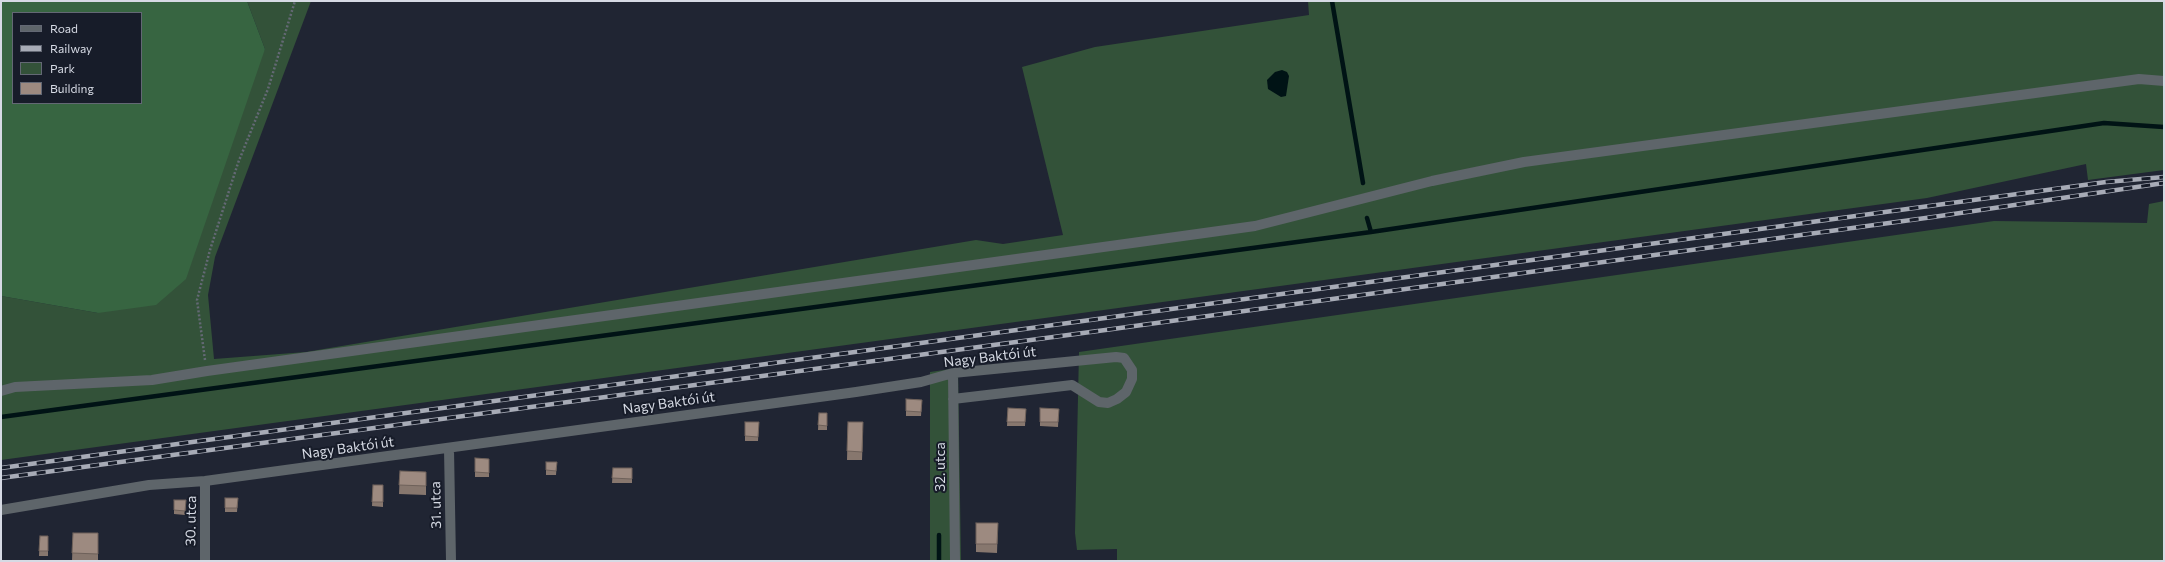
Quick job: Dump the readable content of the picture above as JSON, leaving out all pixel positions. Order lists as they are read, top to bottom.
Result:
{
  "streets": {
    "street": [
      "Nagy Baktói út",
      "32. utca",
      "31. utca",
      "30. utca"
    ]
  },
  "crossings": [
    ["Nagy Baktói út", "32. utca"],
    ["Nagy Baktói út", "31. utca"],
    ["Nagy Baktói út", "30. utca"]
  ],
  "legend": [
    "Road",
    "Railway",
    "Park",
    "Building"
  ]
}
